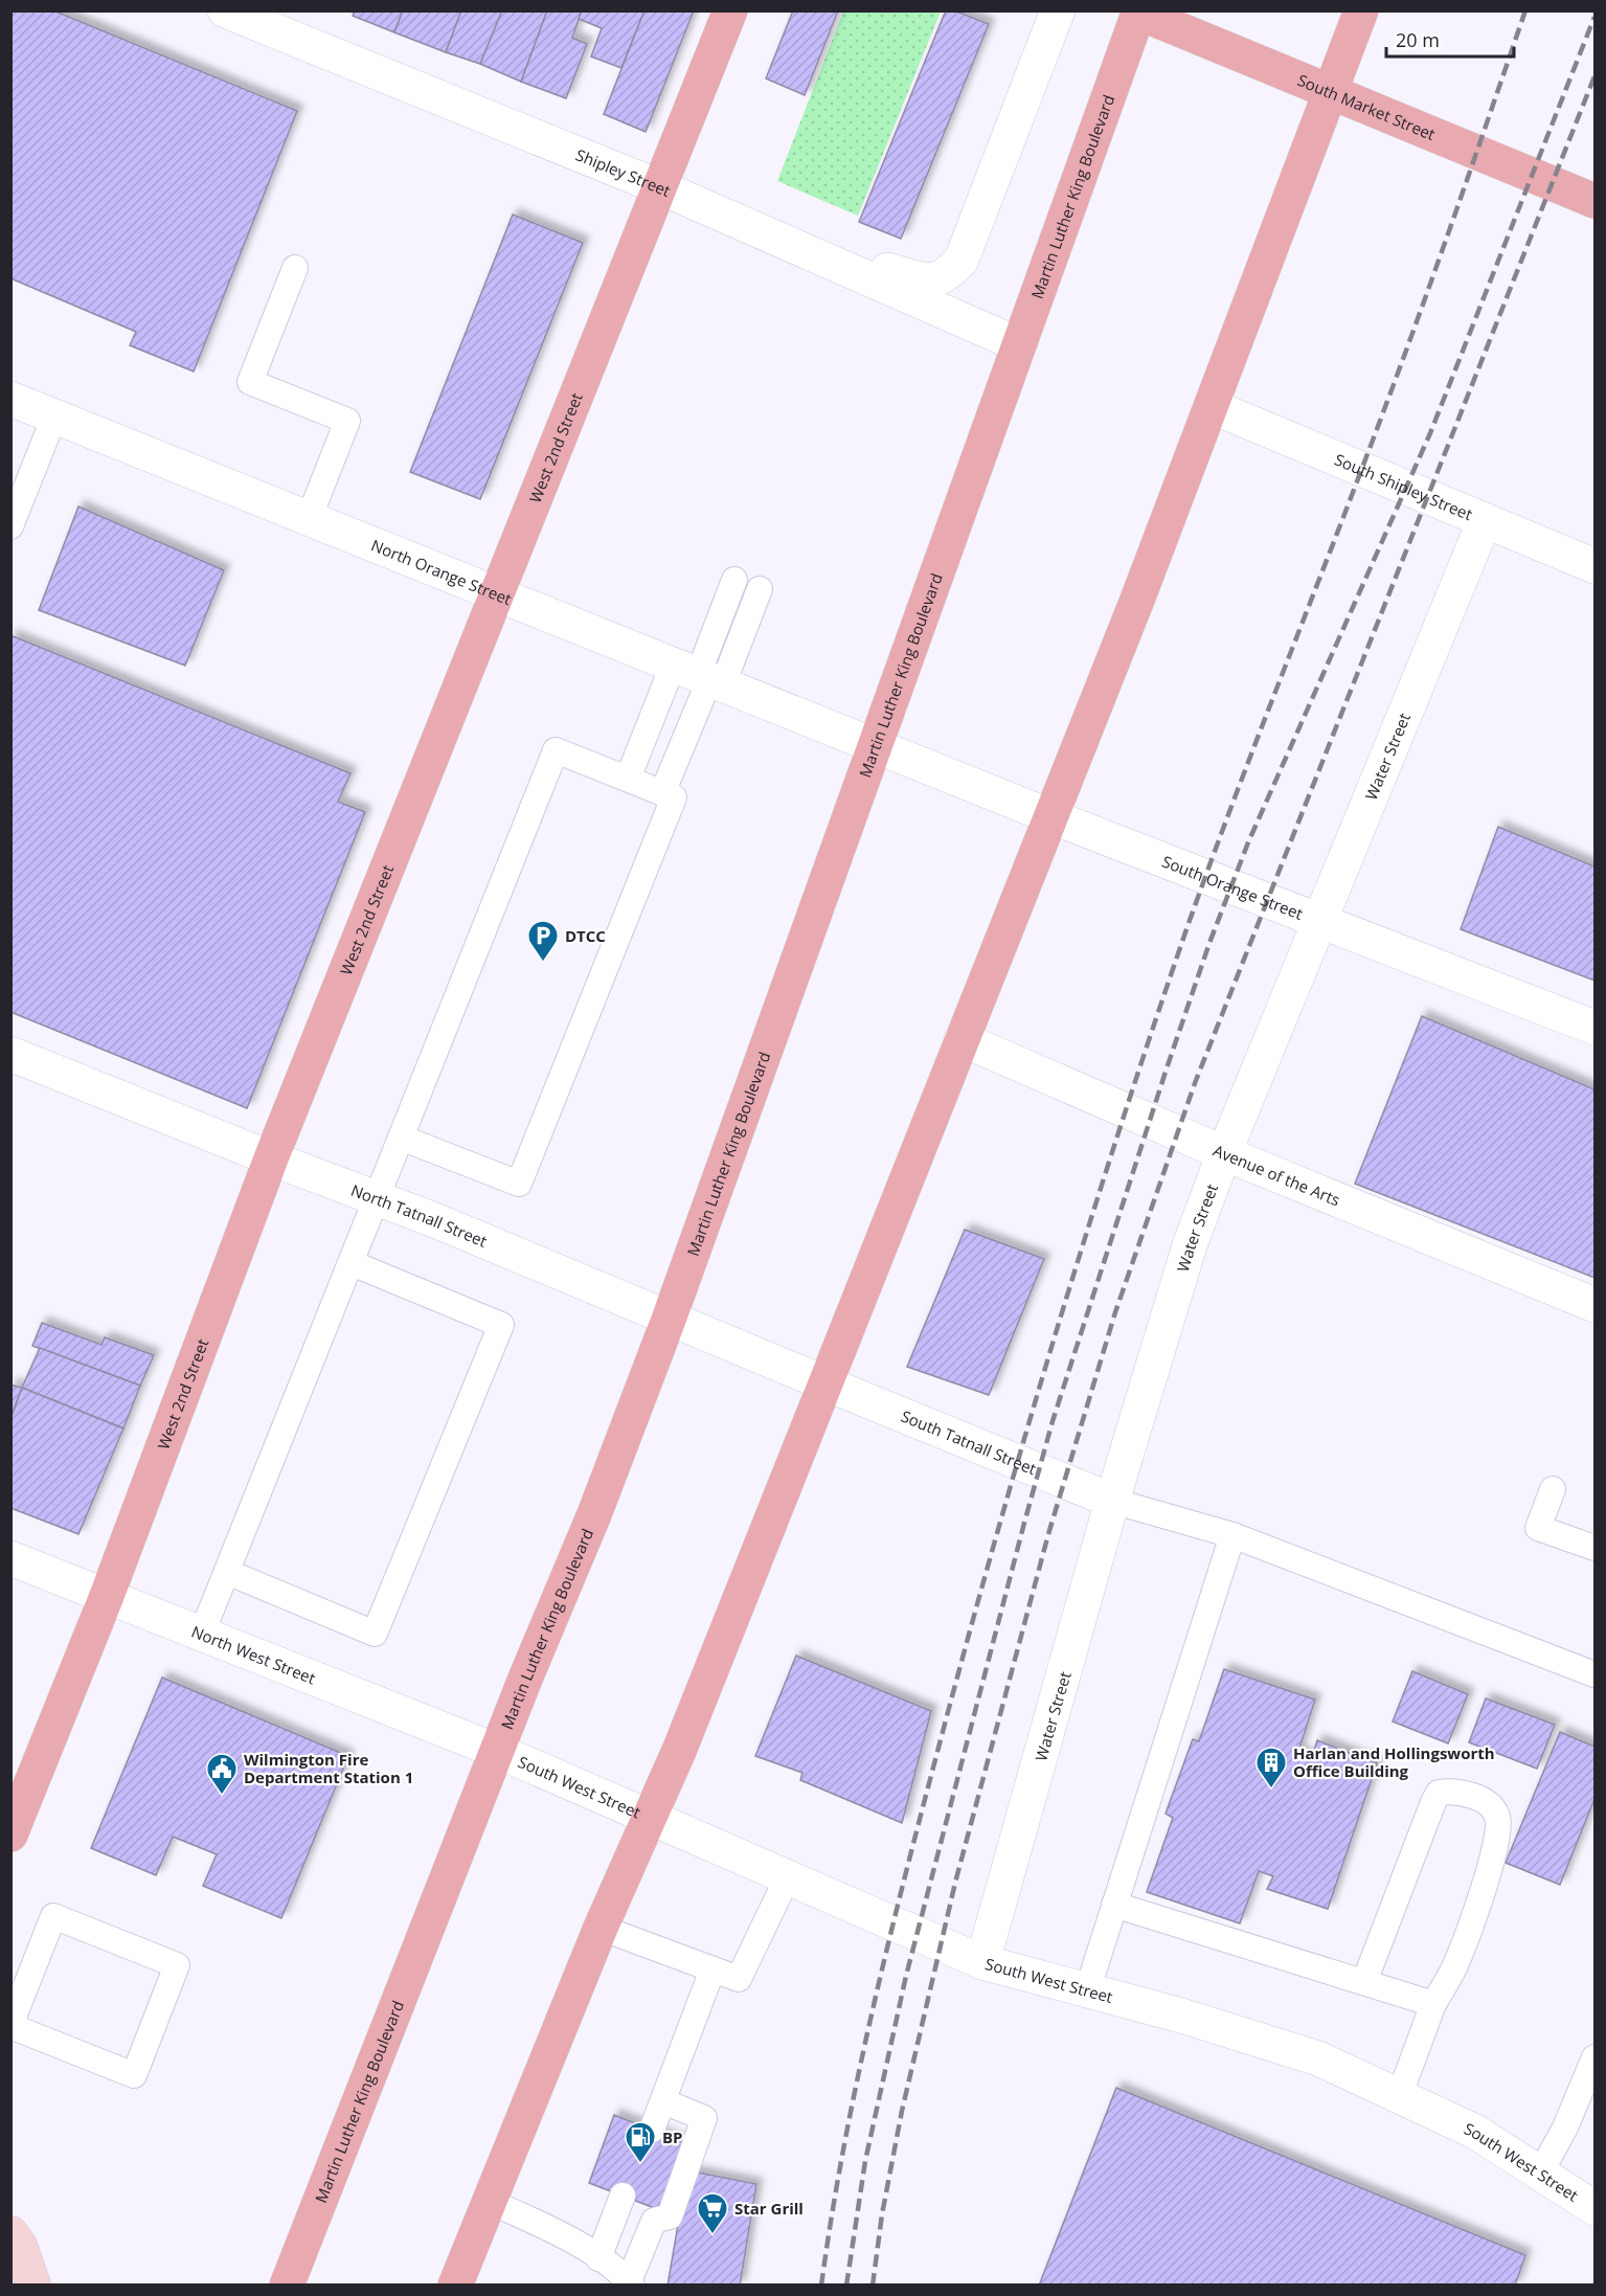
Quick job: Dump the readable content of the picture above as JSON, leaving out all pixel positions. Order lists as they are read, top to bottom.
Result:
{
  "streets": {
    "main road": ["South Market Street", "Martin Luther King Boulevard", "West 2nd Street"],
    "street": [
      "Shipley Street",
      "South Shipley Street",
      "North Orange Street",
      "Water Street",
      "South Orange Street",
      "Avenue of the Arts",
      "North Tatnall Street",
      "South Tatnall Street",
      "North West Street",
      "South West Street"
    ]
  },
  "crossings": [
    ["South Market Street", "Martin Luther King Boulevard"],
    ["Shipley Street", "Martin Luther King Boulevard"],
    ["Shipley Street", "West 2nd Street"],
    ["Martin Luther King Boulevard", "North Orange Street"],
    ["Martin Luther King Boulevard", "South Orange Street"],
    ["Martin Luther King Boulevard", "North Tatnall Street"],
    ["Martin Luther King Boulevard", "North West Street"],
    ["Martin Luther King Boulevard", "South West Street"],
    ["West 2nd Street", "North Orange Street"],
    ["West 2nd Street", "North Tatnall Street"],
    ["West 2nd Street", "North West Street"],
    ["South Shipley Street", "Water Street"],
    ["North Orange Street", "South Orange Street"],
    ["Water Street", "South Orange Street"],
    ["Water Street", "Avenue of the Arts"],
    ["Water Street", "South Tatnall Street"],
    ["Water Street", "South West Street"],
    ["North Tatnall Street", "South Tatnall Street"],
    ["North West Street", "South West Street"]
  ],
  "places": {
    "parking": ["DTCC"],
    "building": ["Harlan and Hollingsworth Office Building"],
    "public building": ["Wilmington Fire Department Station 1"],
    "fuel station": ["BP"],
    "supermarket": ["Star Grill"]
  },
  "scale_bar": "20 m"
}
